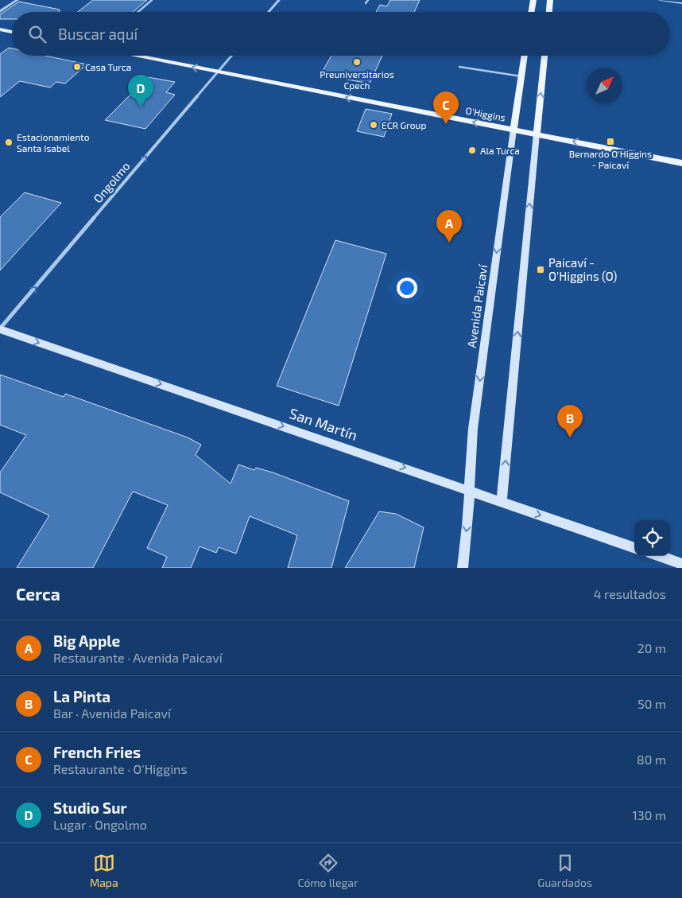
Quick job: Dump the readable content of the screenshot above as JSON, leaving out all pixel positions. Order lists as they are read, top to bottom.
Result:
{
  "streets": {
    "main road": ["O'Higgins", "Avenida Paicaví", "San Martín"],
    "street": ["Ongolmo"]
  },
  "crossings": [
    ["O'Higgins", "Ongolmo"],
    ["O'Higgins", "Avenida Paicaví"],
    ["Ongolmo", "San Martín"],
    ["Avenida Paicaví", "San Martín"]
  ],
  "one_way": ["O'Higgins", "Ongolmo", "San Martín"],
  "places": {
    "other": [
      "Preuniversitarios Cpech",
      "Casa Turca",
      "ECR Group",
      "Estacionamiento Santa Isabel",
      "Ala Turca"
    ],
    "transit": ["Bernardo O'Higgins - Paicaví", "Paicaví - O'Higgins (O)"]
  },
  "north": "top right",
  "page": {
    "search": "Buscar aquí",
    "pins": [
      "D",
      "C",
      "A",
      "B"
    ],
    "heading": ["Cerca", "4 resultados"],
    "list": [
      {
        "mark": "A",
        "name": "Big Apple",
        "note": "Restaurante · Avenida Paicaví",
        "value": "20 m"
      },
      {
        "mark": "B",
        "name": "La Pinta",
        "note": "Bar · Avenida Paicaví",
        "value": "50 m"
      },
      {
        "mark": "C",
        "name": "French Fries",
        "note": "Restaurante · O'Higgins",
        "value": "80 m"
      },
      {
        "mark": "D",
        "name": "Studio Sur",
        "note": "Lugar · Ongolmo",
        "value": "130 m"
      }
    ],
    "nav": ["Mapa", "Cómo llegar", "Guardados"]
  }
}
